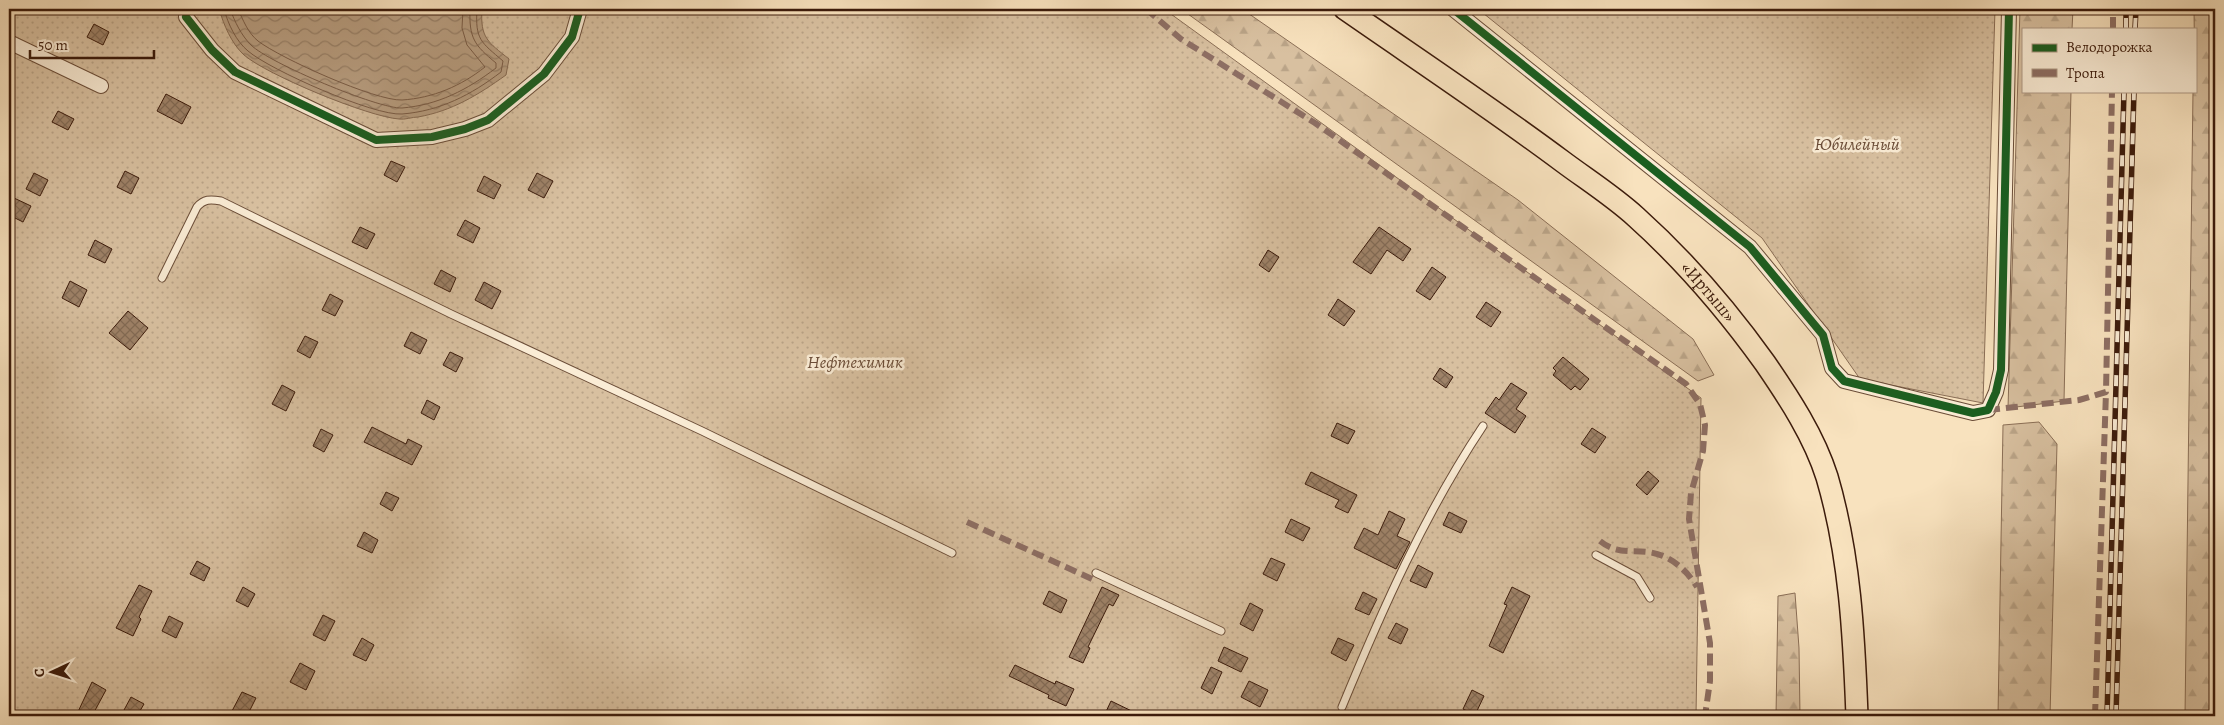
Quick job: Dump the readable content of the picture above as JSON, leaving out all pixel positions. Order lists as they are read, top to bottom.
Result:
{
  "streets": {
    "main road": ["«Иртыш»"]
  },
  "parks": ["Юбилейный", "Нефтехимик"],
  "legend": ["Велодорожка", "Тропа"],
  "scale_bar": "50 m",
  "north": "left"
}
